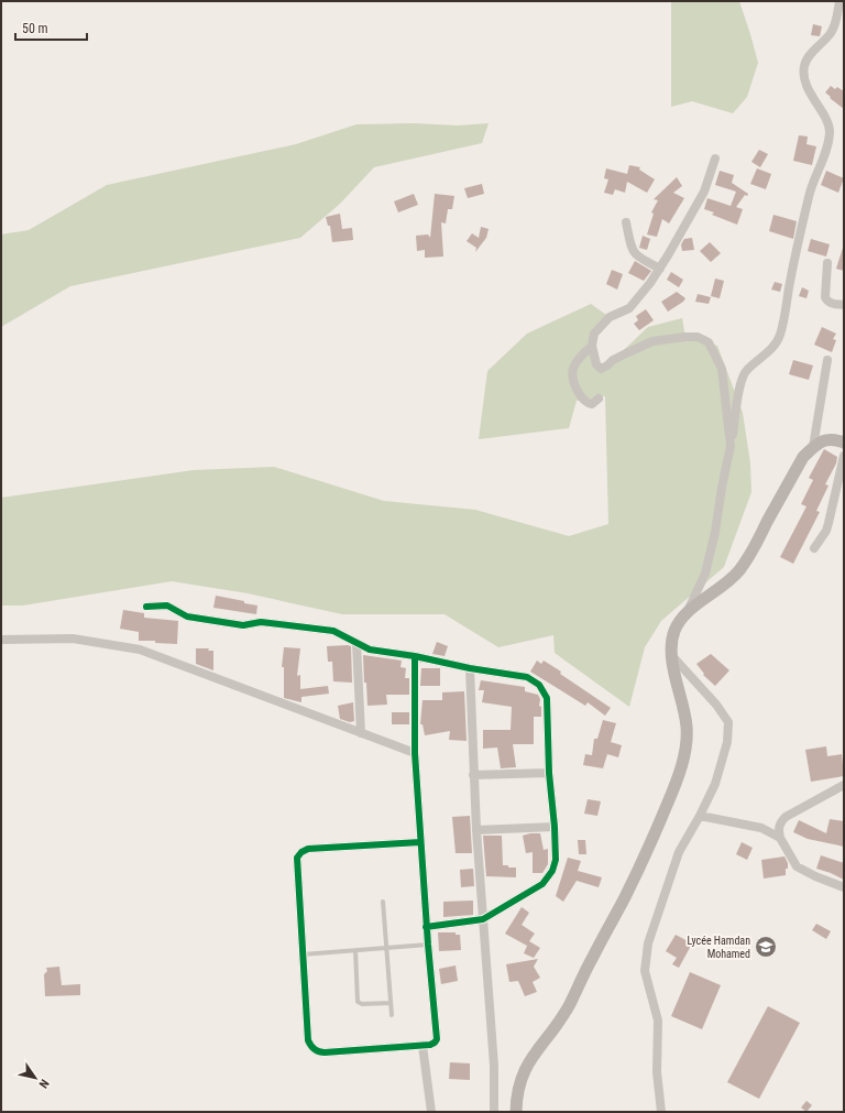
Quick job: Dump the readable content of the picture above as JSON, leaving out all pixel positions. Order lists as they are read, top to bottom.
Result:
{
  "places": {
    "school or university": ["Lycée Hamdan Mohamed"]
  },
  "scale_bar": "50 m",
  "north": "bottom right"
}
